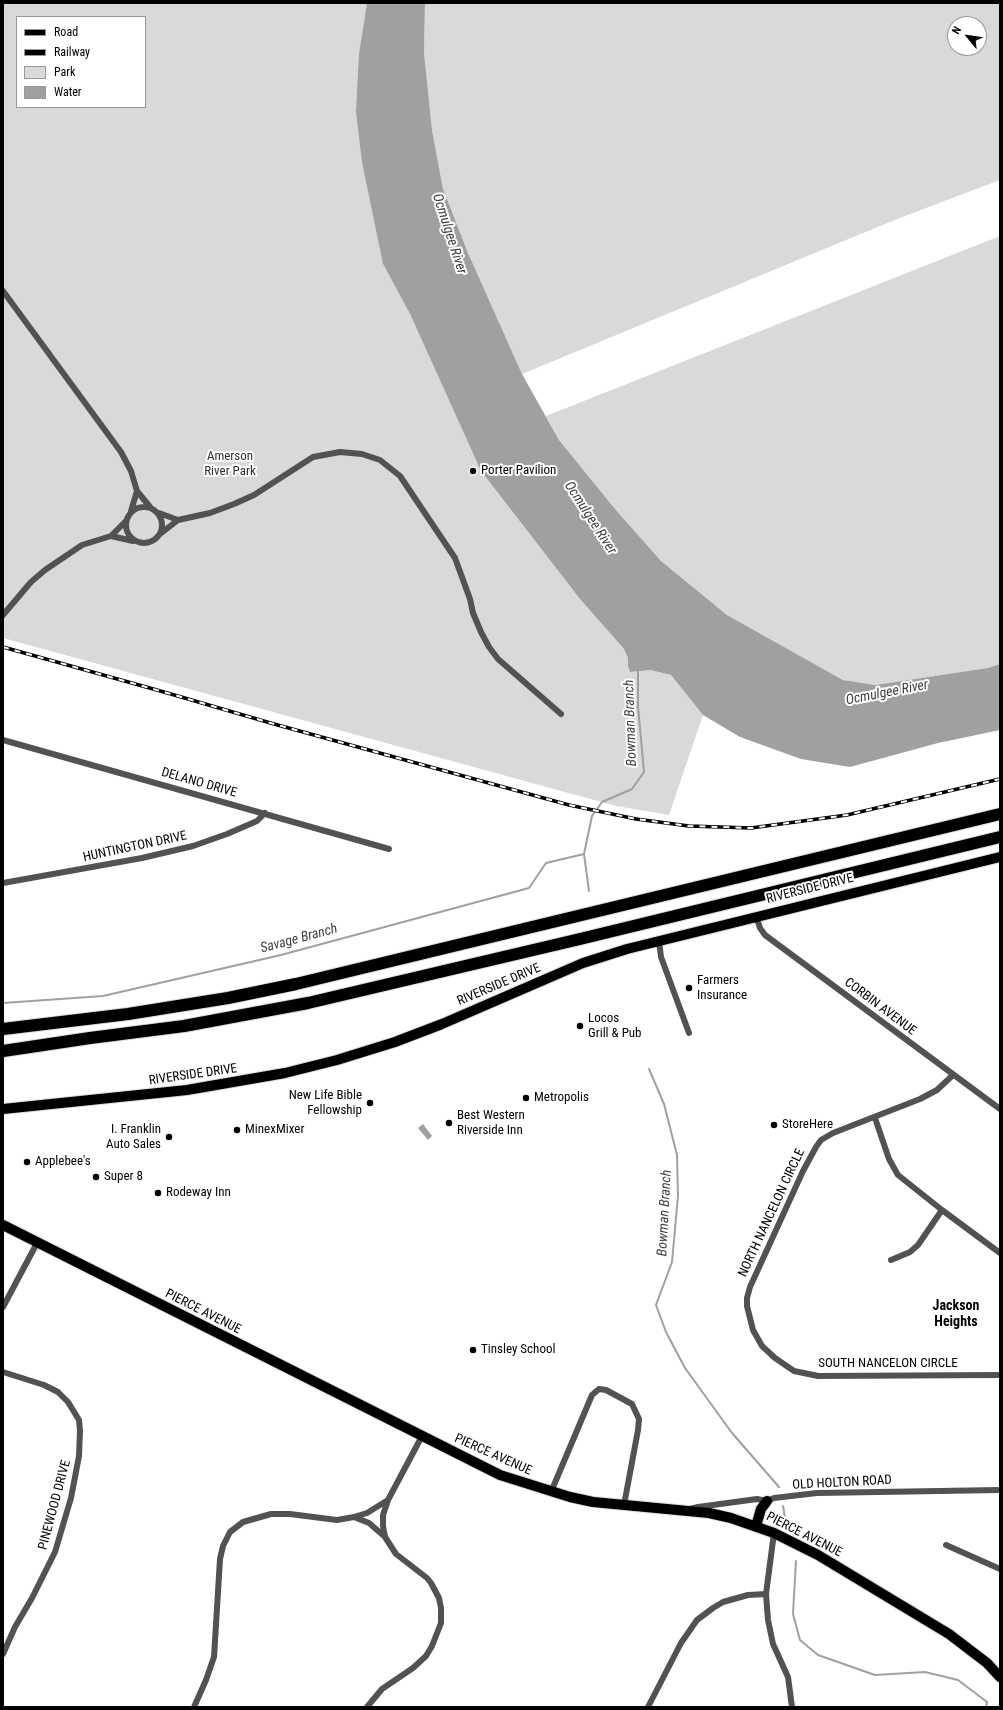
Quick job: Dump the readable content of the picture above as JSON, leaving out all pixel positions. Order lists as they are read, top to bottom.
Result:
{
  "streets": {
    "main road": ["RIVERSIDE DRIVE", "PIERCE AVENUE"],
    "street": [
      "DELANO DRIVE",
      "HUNTINGTON DRIVE",
      "CORBIN AVENUE",
      "NORTH NANCELON CIRCLE",
      "SOUTH NANCELON CIRCLE",
      "OLD HOLTON ROAD",
      "PINEWOOD DRIVE"
    ]
  },
  "crossings": [
    ["DELANO DRIVE", "HUNTINGTON DRIVE"],
    ["RIVERSIDE DRIVE", "CORBIN AVENUE"],
    ["CORBIN AVENUE", "NORTH NANCELON CIRCLE"],
    ["NORTH NANCELON CIRCLE", "SOUTH NANCELON CIRCLE"],
    ["PIERCE AVENUE", "OLD HOLTON ROAD"]
  ],
  "districts": ["Jackson Heights"],
  "water": ["Ocmulgee River", "Bowman Branch", "Savage Branch"],
  "parks": ["Amerson River Park"],
  "places": [
    "Porter Pavilion",
    "Farmers Insurance",
    "Locos Grill & Pub",
    "Metropolis",
    "New Life Bible Fellowship",
    "Best Western Riverside Inn",
    "StoreHere",
    "MinexMixer",
    "I. Franklin Auto Sales",
    "Applebee's",
    "Super 8",
    "Rodeway Inn",
    "Tinsley School"
  ],
  "legend": [
    "Road",
    "Railway",
    "Park",
    "Water"
  ],
  "north": "top left"
}
